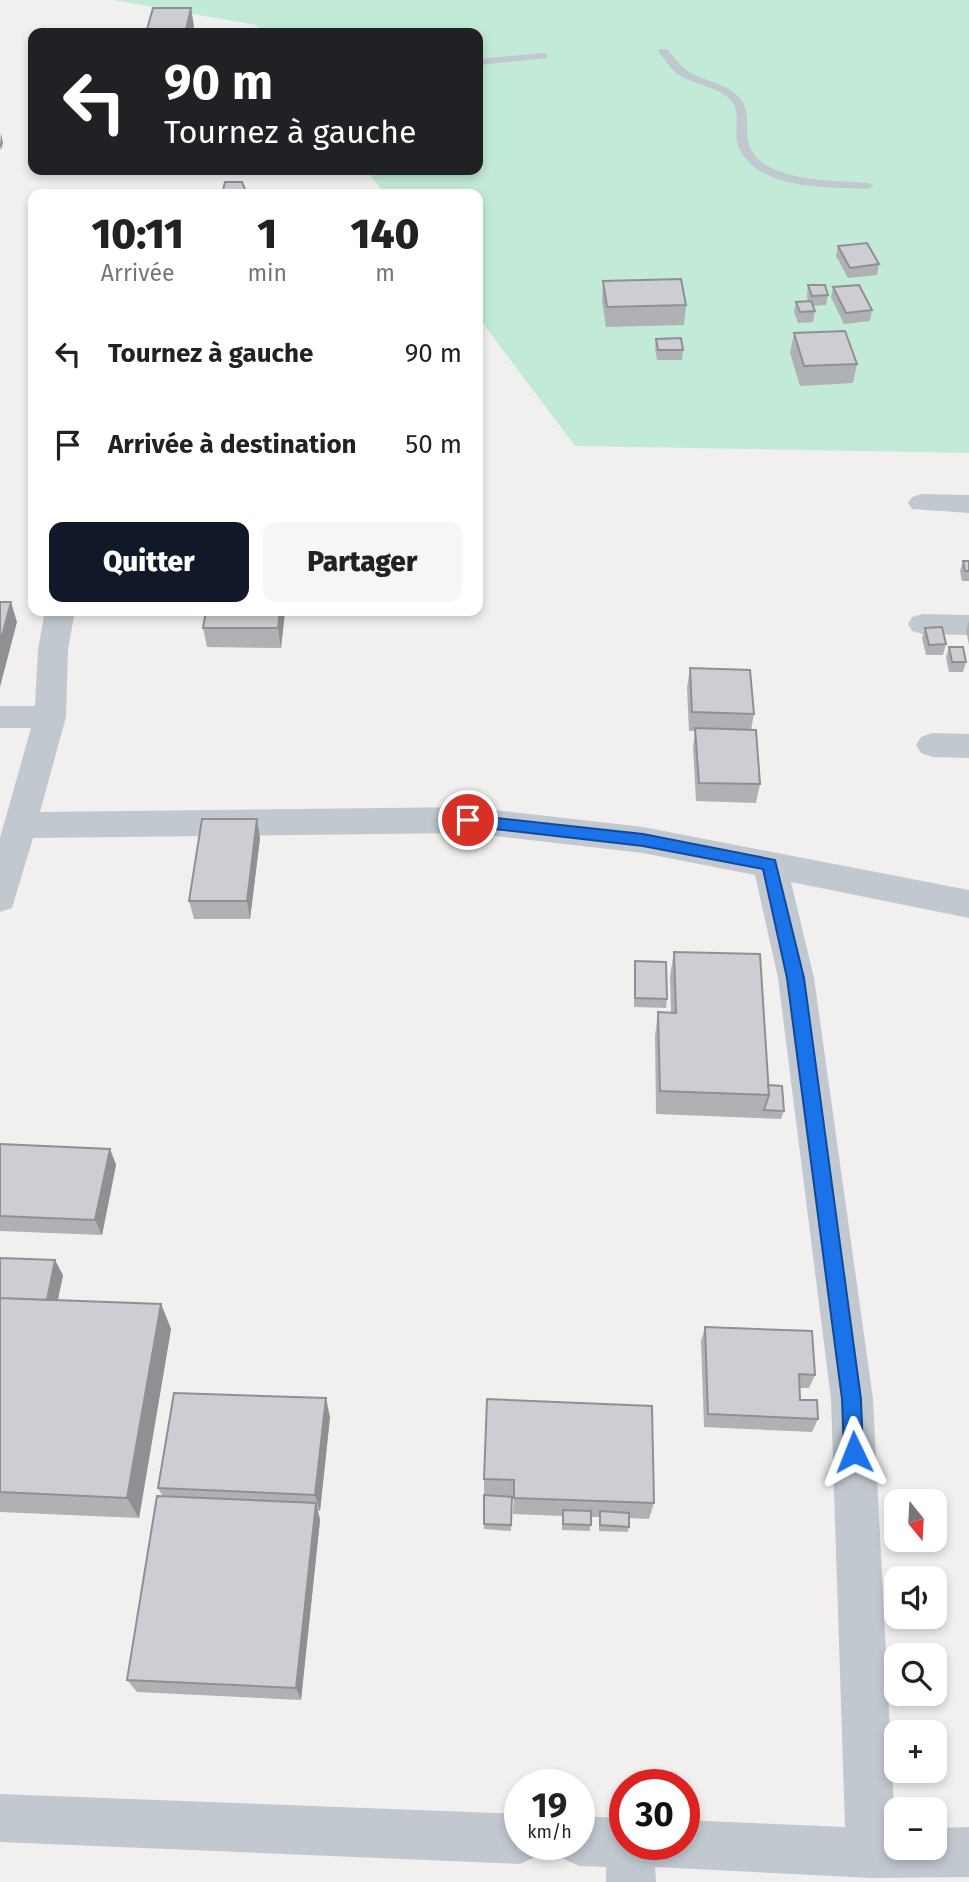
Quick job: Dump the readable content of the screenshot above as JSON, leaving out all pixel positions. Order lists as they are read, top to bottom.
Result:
{
  "north": "bottom",
  "page": {
    "turn": ["90 m", "Tournez à gauche"],
    "eta": [
      "10:11",
      "Arrivée",
      "1",
      "min",
      "140",
      "m"
    ],
    "list": [
      {
        "name": "Tournez à gauche",
        "value": "90 m"
      },
      {
        "name": "Arrivée à destination",
        "value": "50 m"
      }
    ],
    "buttons": ["Quitter", "Partager"],
    "map_buttons": ["+", "−"],
    "speed": "19 km/h",
    "limit": "30"
  }
}
